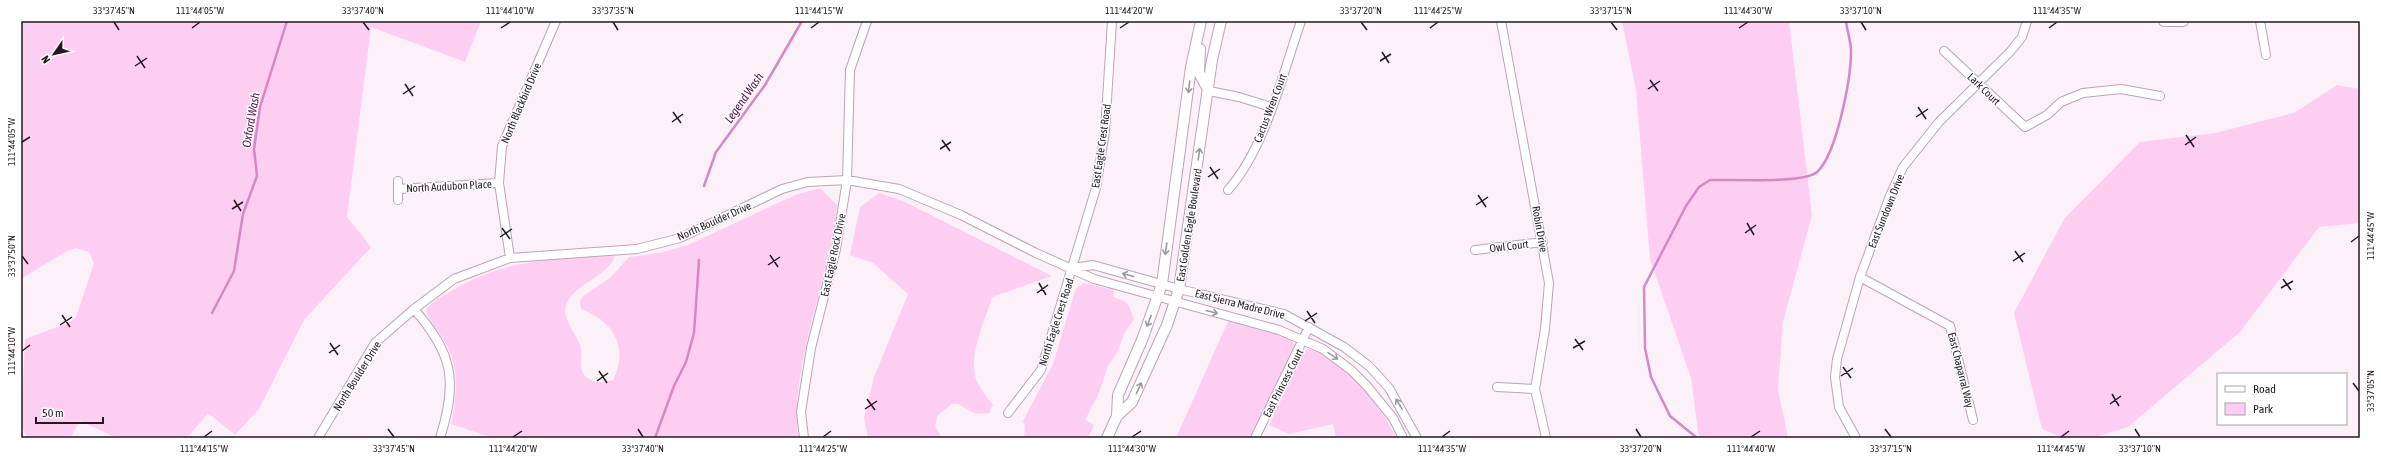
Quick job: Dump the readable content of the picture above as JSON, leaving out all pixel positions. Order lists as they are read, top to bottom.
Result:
{
  "streets": {
    "street": [
      "Lark Court",
      "North Blackbird Drive",
      "Cactus Wren Court",
      "East Eagle Crest Road",
      "North Audubon Place",
      "East Sundown Drive",
      "North Boulder Drive",
      "East Golden Eagle Boulevard",
      "Robin Drive",
      "Owl Court",
      "East Eagle Rock Drive",
      "East Sierra Madre Drive",
      "North Eagle Crest Road",
      "East Chaparral Way",
      "East Princess Court"
    ]
  },
  "crossings": [
    ["Lark Court", "East Sundown Drive"],
    ["North Blackbird Drive", "North Audubon Place"],
    ["North Blackbird Drive", "North Boulder Drive"],
    ["East Eagle Crest Road", "North Boulder Drive"],
    ["East Eagle Crest Road", "North Eagle Crest Road"],
    ["East Sundown Drive", "East Chaparral Way"],
    ["North Boulder Drive", "East Golden Eagle Boulevard"],
    ["North Boulder Drive", "East Eagle Rock Drive"],
    ["North Boulder Drive", "East Sierra Madre Drive"],
    ["North Boulder Drive", "North Eagle Crest Road"],
    ["East Golden Eagle Boulevard", "East Sierra Madre Drive"],
    ["Robin Drive", "Owl Court"],
    ["East Sierra Madre Drive", "East Princess Court"]
  ],
  "water": ["Legend Wash", "Oxford Wash"],
  "legend": ["Road", "Park"],
  "scale_bar": "50 m",
  "north": "bottom left",
  "coordinates": [
    "33°37'45\"N",
    "111°44'05\"W",
    "33°37'40\"N",
    "111°44'10\"W",
    "33°37'35\"N",
    "111°44'15\"W",
    "111°44'20\"W",
    "33°37'20\"N",
    "111°44'25\"W",
    "33°37'15\"N",
    "111°44'30\"W",
    "33°37'10\"N",
    "111°44'35\"W",
    "111°44'45\"W",
    "33°37'50\"N",
    "33°37'05\"N",
    "111°44'40\"W"
  ]
}
